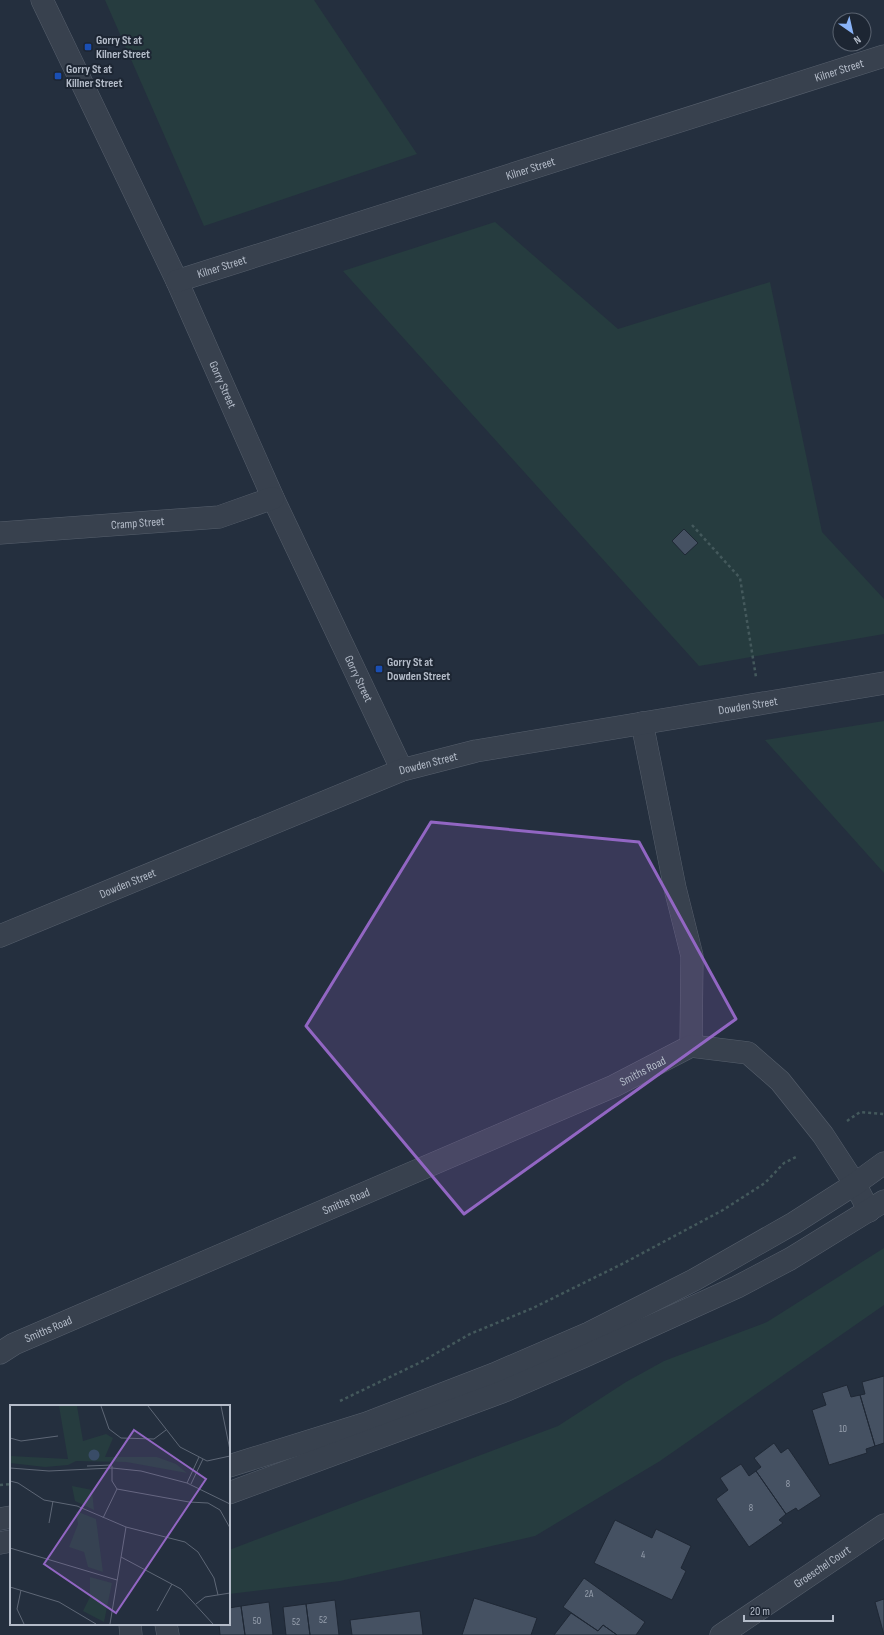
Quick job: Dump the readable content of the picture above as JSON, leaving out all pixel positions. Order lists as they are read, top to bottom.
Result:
{
  "streets": {
    "street": [
      "Kilner Street",
      "Gorry Street",
      "Cramp Street",
      "Dowden Street",
      "Smiths Road",
      "Groeschel Court"
    ]
  },
  "crossings": [
    ["Kilner Street", "Gorry Street"],
    ["Gorry Street", "Cramp Street"],
    ["Gorry Street", "Dowden Street"]
  ],
  "places": {
    "transit": ["Gorry St at Kilner Street", "Gorry St at Killner Street", "Gorry St at Dowden Street"]
  },
  "house_numbers": [
    "10",
    "8",
    "8",
    "4",
    "2A",
    "52",
    "50",
    "52"
  ],
  "scale_bar": "20 m",
  "north": "bottom right"
}
